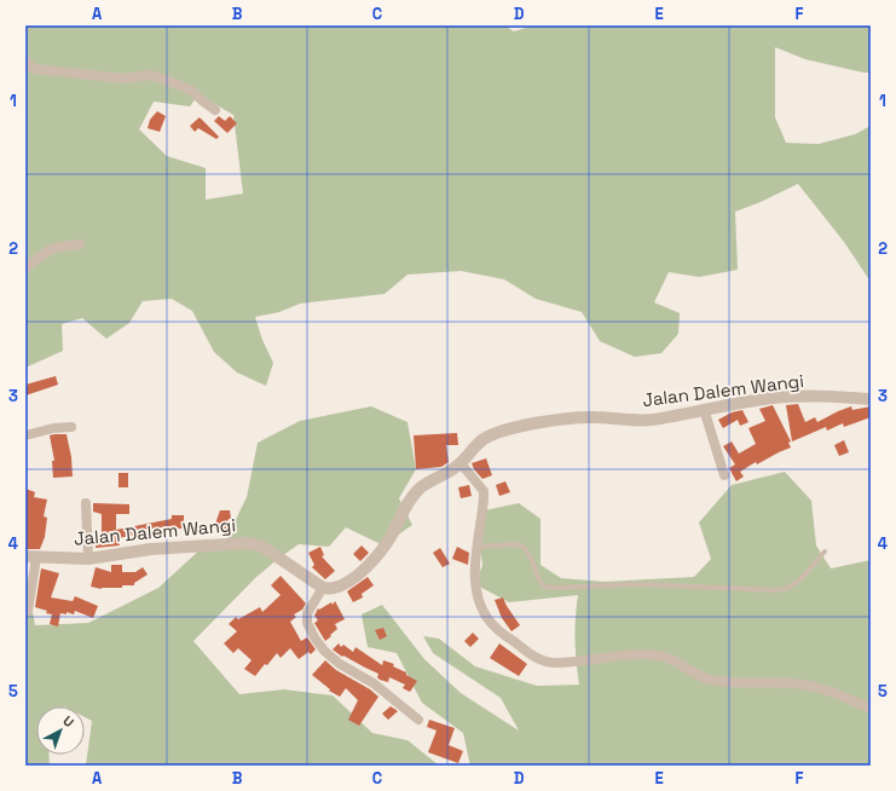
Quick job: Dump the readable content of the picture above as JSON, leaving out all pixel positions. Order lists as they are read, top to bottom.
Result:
{
  "streets": {
    "street": ["Jalan Dalem Wangi"]
  },
  "north": "top right",
  "grid": {
    "columns": [
      "A",
      "B",
      "C",
      "D",
      "E",
      "F"
    ],
    "rows": [
      "1",
      "2",
      "3",
      "4",
      "5"
    ]
  }
}
